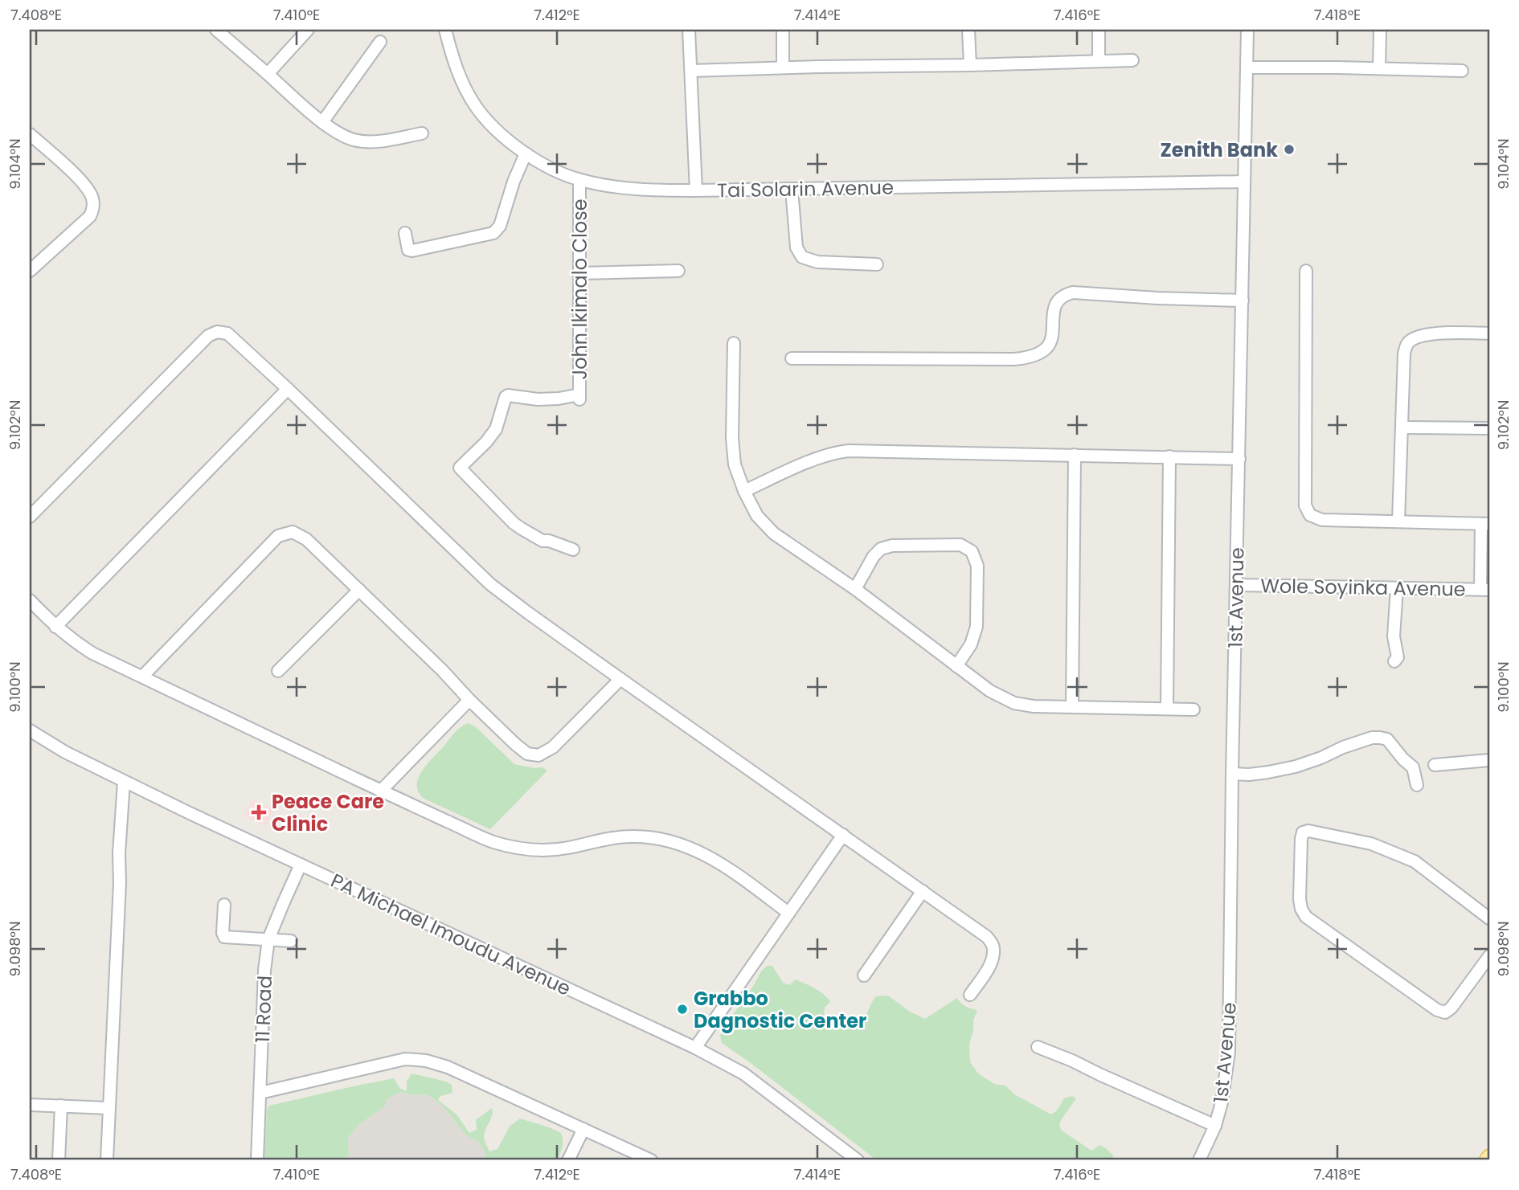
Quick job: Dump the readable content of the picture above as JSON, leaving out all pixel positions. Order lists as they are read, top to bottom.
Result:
{
  "streets": {
    "street": [
      "Tai Solarin Avenue",
      "John Ikimalo Close",
      "Wole Soyinka Avenue",
      "1st Avenue",
      "PA Michael Imoudu Avenue",
      "11 Road"
    ]
  },
  "crossings": [
    ["Tai Solarin Avenue", "John Ikimalo Close"],
    ["Tai Solarin Avenue", "1st Avenue"],
    ["Wole Soyinka Avenue", "1st Avenue"],
    ["PA Michael Imoudu Avenue", "11 Road"]
  ],
  "places": {
    "other": ["Zenith Bank", "Grabbo Dagnostic Center"],
    "health": ["Peace Care Clinic"]
  },
  "coordinates": [
    "7.408°E",
    "7.410°E",
    "7.412°E",
    "7.414°E",
    "7.416°E",
    "7.418°E",
    "9.104°N",
    "9.102°N",
    "9.100°N",
    "9.098°N"
  ]
}
